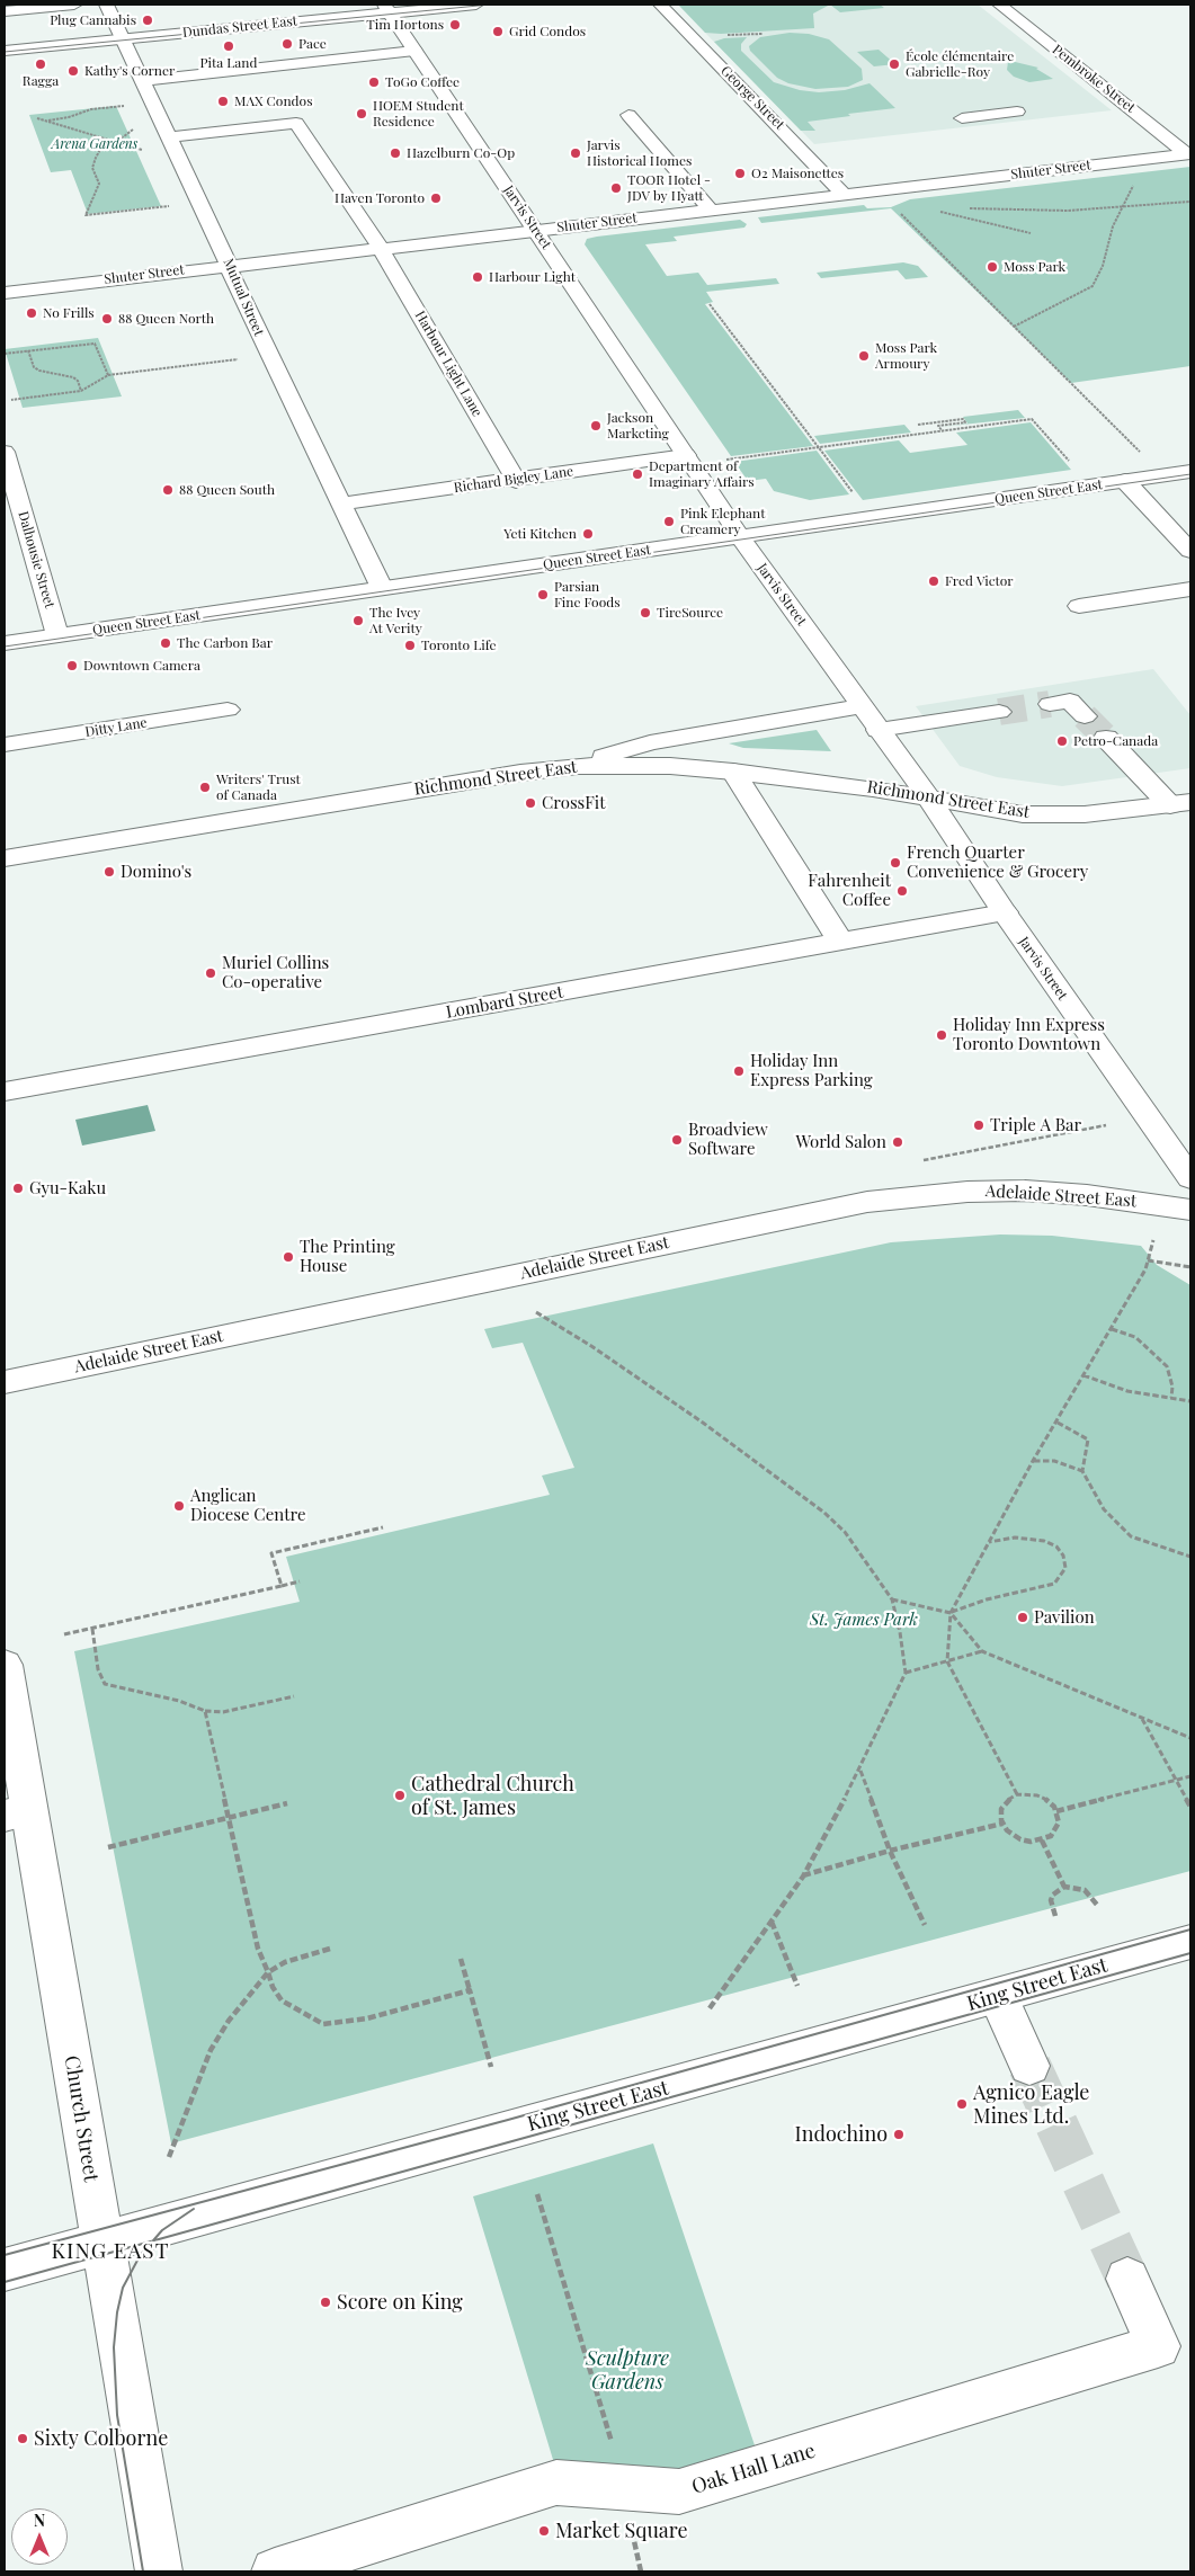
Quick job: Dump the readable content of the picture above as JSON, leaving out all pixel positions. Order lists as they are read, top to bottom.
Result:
{
  "streets": {
    "main road": [
      "Dundas Street East",
      "Pembroke Street",
      "George Street",
      "Shuter Street",
      "Jarvis Street",
      "Mutual Street",
      "Harbour Light Lane",
      "Richard Bigley Lane",
      "Queen Street East",
      "Dalhousie Street",
      "Ditty Lane",
      "Richmond Street East",
      "Lombard Street",
      "Adelaide Street East",
      "King Street East",
      "Church Street",
      "Oak Hall Lane"
    ]
  },
  "crossings": [
    ["Dundas Street East", "Jarvis Street"],
    ["Dundas Street East", "Mutual Street"],
    ["Pembroke Street", "Shuter Street"],
    ["George Street", "Shuter Street"],
    ["Shuter Street", "Jarvis Street"],
    ["Shuter Street", "Mutual Street"],
    ["Shuter Street", "Harbour Light Lane"],
    ["Jarvis Street", "Richard Bigley Lane"],
    ["Jarvis Street", "Queen Street East"],
    ["Jarvis Street", "Richmond Street East"],
    ["Jarvis Street", "Lombard Street"],
    ["Mutual Street", "Harbour Light Lane"],
    ["Mutual Street", "Richard Bigley Lane"],
    ["Mutual Street", "Queen Street East"],
    ["Harbour Light Lane", "Richard Bigley Lane"],
    ["Queen Street East", "Dalhousie Street"],
    ["King Street East", "Church Street"]
  ],
  "districts": ["KING EAST"],
  "parks": ["Arena Gardens", "St. James Park", "Sculpture Gardens"],
  "places": [
    "Plug Cannabis",
    "Tim Hortons",
    "Grid Condos",
    "Pace",
    "Pita Land",
    "Ragga",
    "École élémentaire Gabrielle-Roy",
    "Kathy's Corner",
    "ToGo Coffee",
    "MAX Condos",
    "HOEM Student Residence",
    "Hazelburn Co-Op",
    "Jarvis Historical Homes",
    "O2 Maisonettes",
    "TOOR Hotel - JDV by Hyatt",
    "Haven Toronto",
    "Moss Park",
    "Harbour Light",
    "No Frills",
    "88 Queen North",
    "Moss Park Armoury",
    "Jackson Marketing",
    "Department of Imaginary Affairs",
    "88 Queen South",
    "Pink Elephant Creamery",
    "Yeti Kitchen",
    "Fred Victor",
    "Parsian Fine Foods",
    "TireSource",
    "The Ivey At Verity",
    "The Carbon Bar",
    "Toronto Life",
    "Downtown Camera",
    "Petro-Canada",
    "Writers' Trust of Canada",
    "CrossFit",
    "French Quarter Convenience & Grocery",
    "Domino's",
    "Fahrenheit Coffee",
    "Muriel Collins Co-operative",
    "Holiday Inn Express Toronto Downtown",
    "Holiday Inn Express Parking",
    "Triple A Bar",
    "Broadview Software",
    "World Salon",
    "Gyu-Kaku",
    "The Printing House",
    "Anglican Diocese Centre",
    "Pavilion",
    "Cathedral Church of St. James",
    "Agnico Eagle Mines Ltd.",
    "Indochino",
    "Score on King",
    "Sixty Colborne",
    "Market Square"
  ],
  "north": "top"
}
